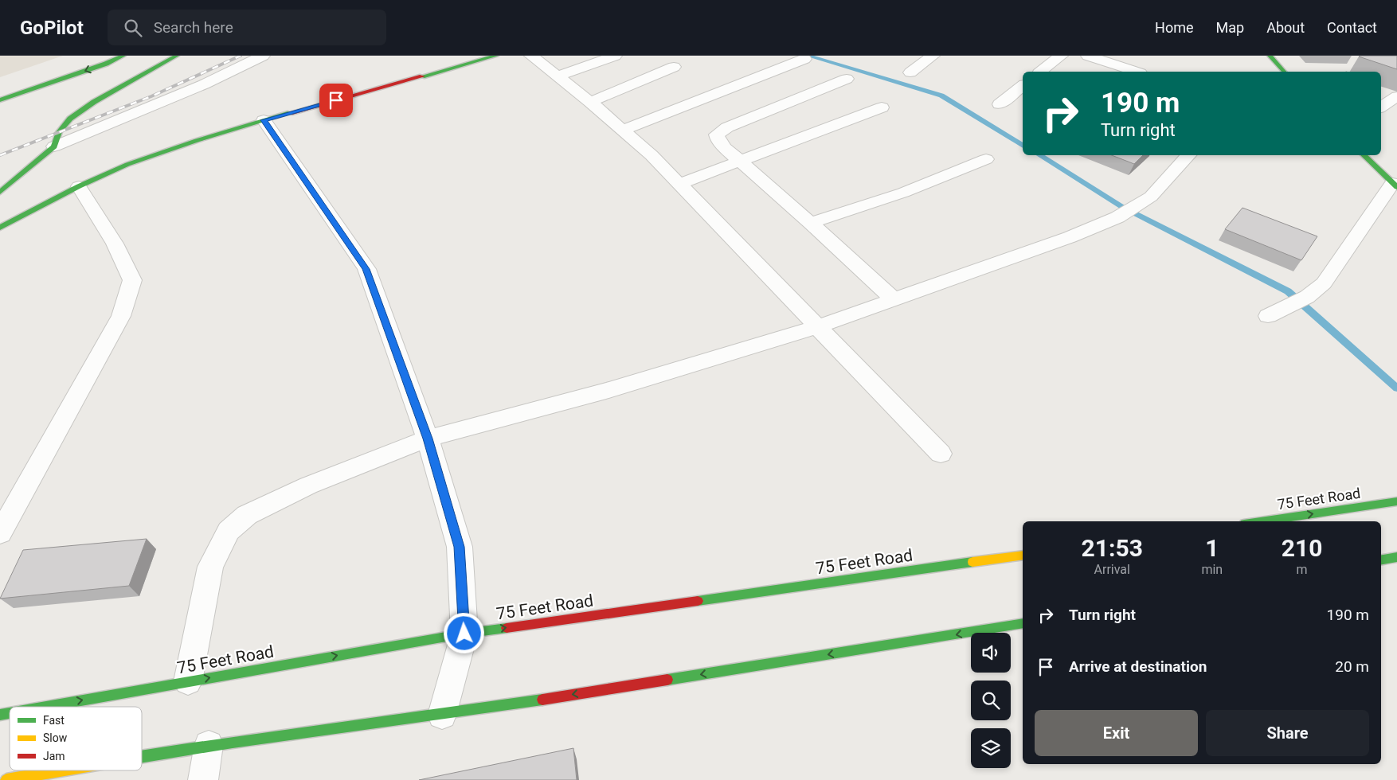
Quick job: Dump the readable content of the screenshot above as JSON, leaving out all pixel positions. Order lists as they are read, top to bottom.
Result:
{
  "streets": {
    "street": ["75 Feet Road"]
  },
  "legend": ["Fast", "Slow", "Jam"],
  "page": {
    "header": "GoPilot",
    "search": "Search here",
    "nav": [
      "Home",
      "Map",
      "About",
      "Contact"
    ],
    "turn": ["190 m", "Turn right"],
    "eta": [
      "21:53",
      "Arrival",
      "1",
      "min",
      "210",
      "m"
    ],
    "list": [
      {
        "name": "Turn right",
        "value": "190 m"
      },
      {
        "name": "Arrive at destination",
        "value": "20 m"
      }
    ],
    "buttons": ["Exit", "Share"]
  }
}
